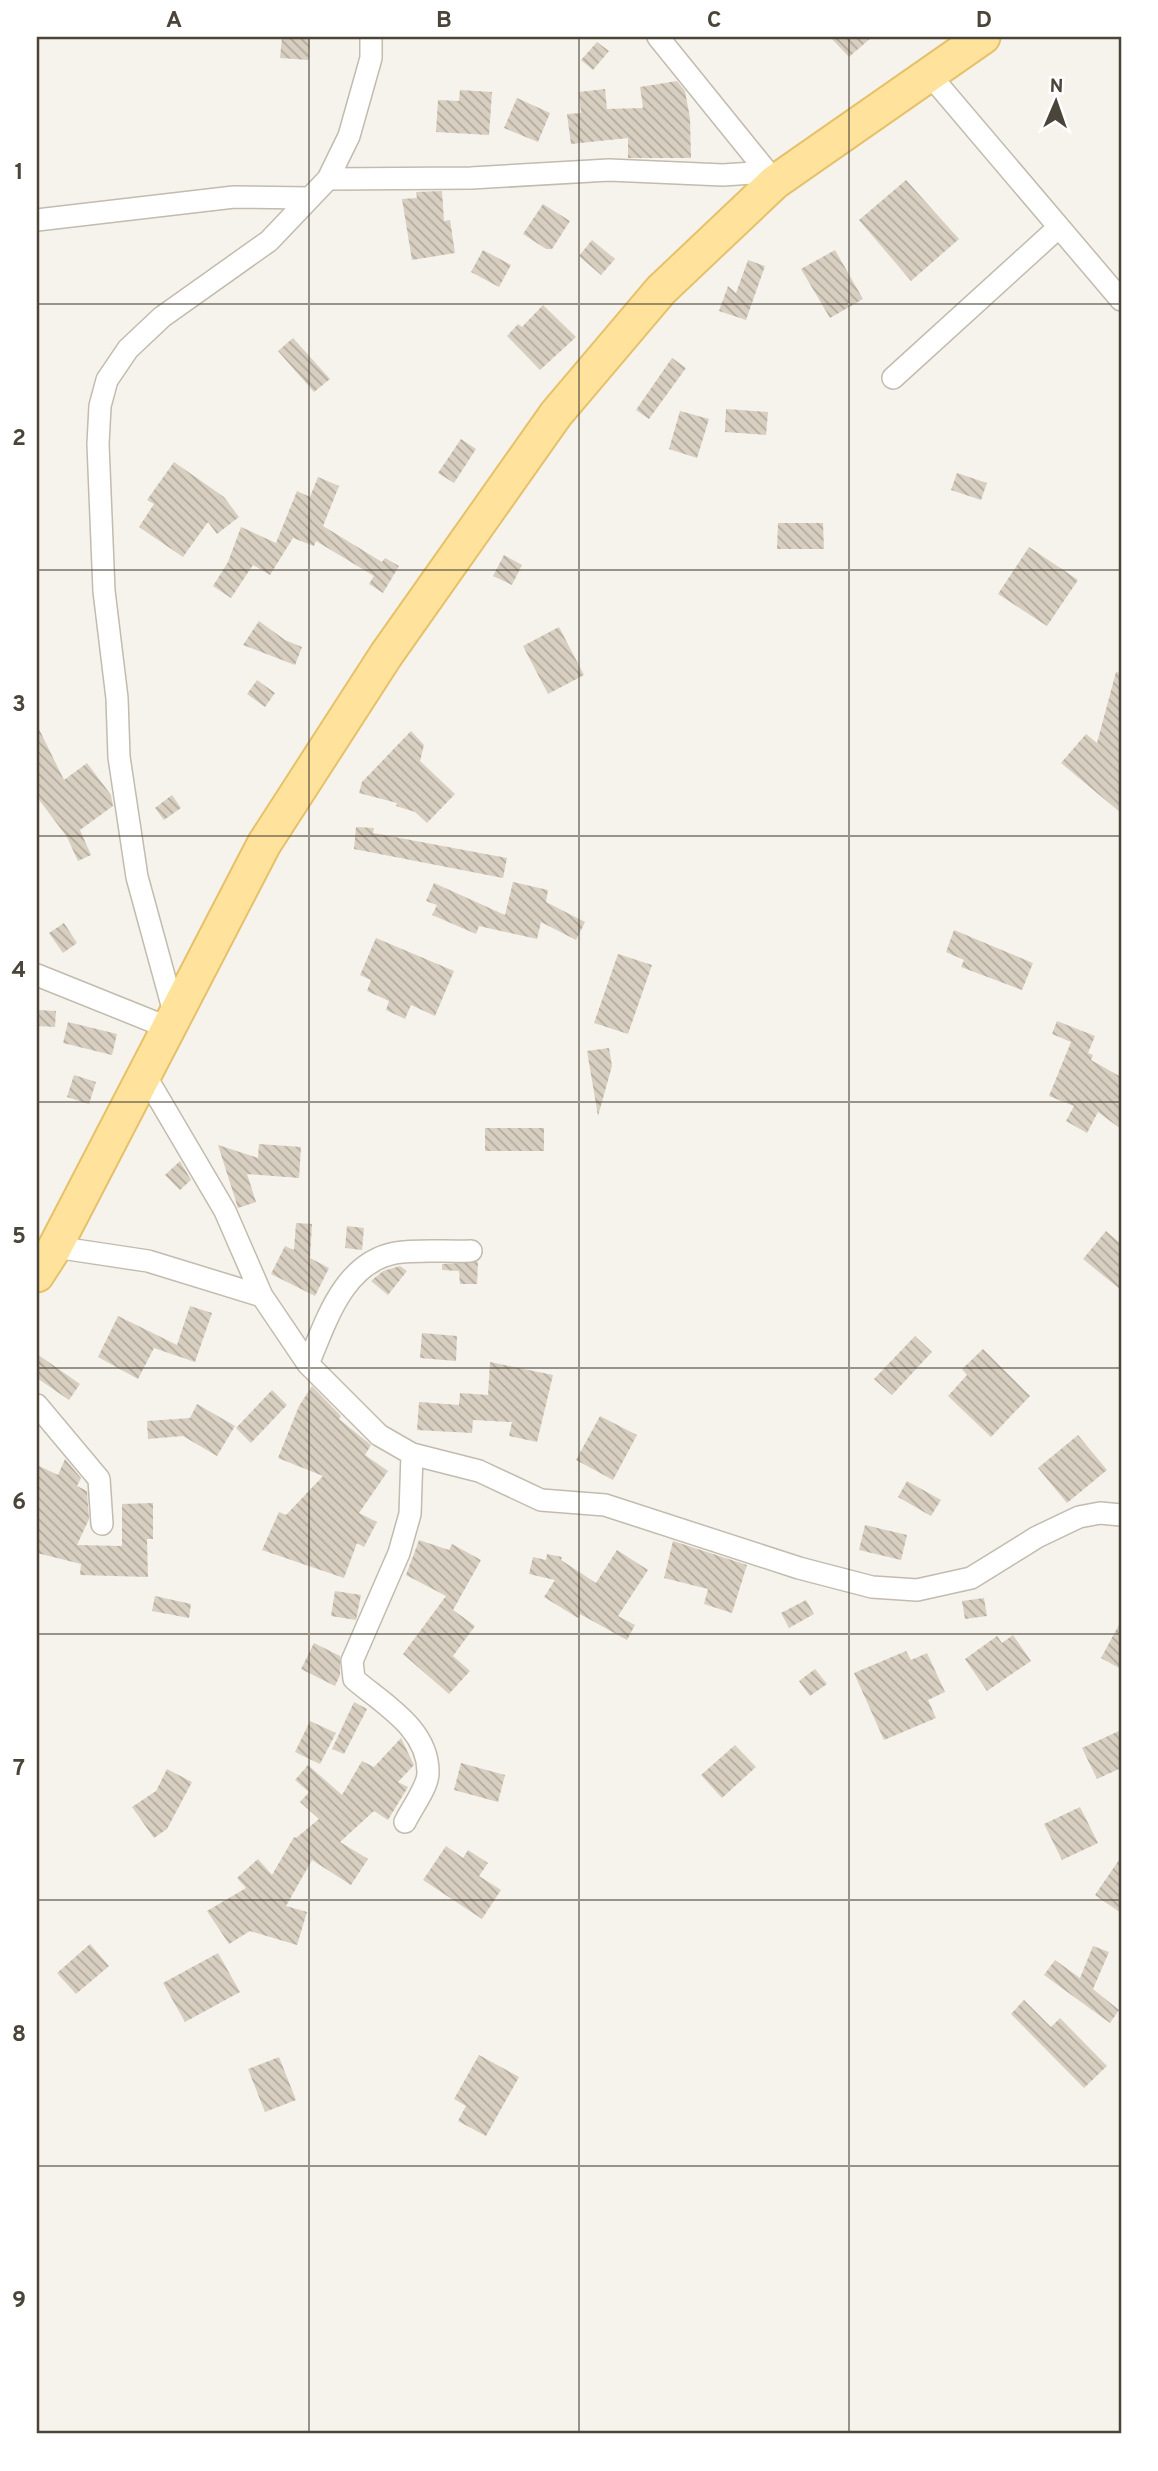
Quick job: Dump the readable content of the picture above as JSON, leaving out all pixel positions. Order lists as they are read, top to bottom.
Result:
{
  "north": "top",
  "grid": {
    "columns": [
      "A",
      "B",
      "C",
      "D"
    ],
    "rows": [
      "1",
      "2",
      "3",
      "4",
      "5",
      "6",
      "7",
      "8",
      "9"
    ]
  }
}
